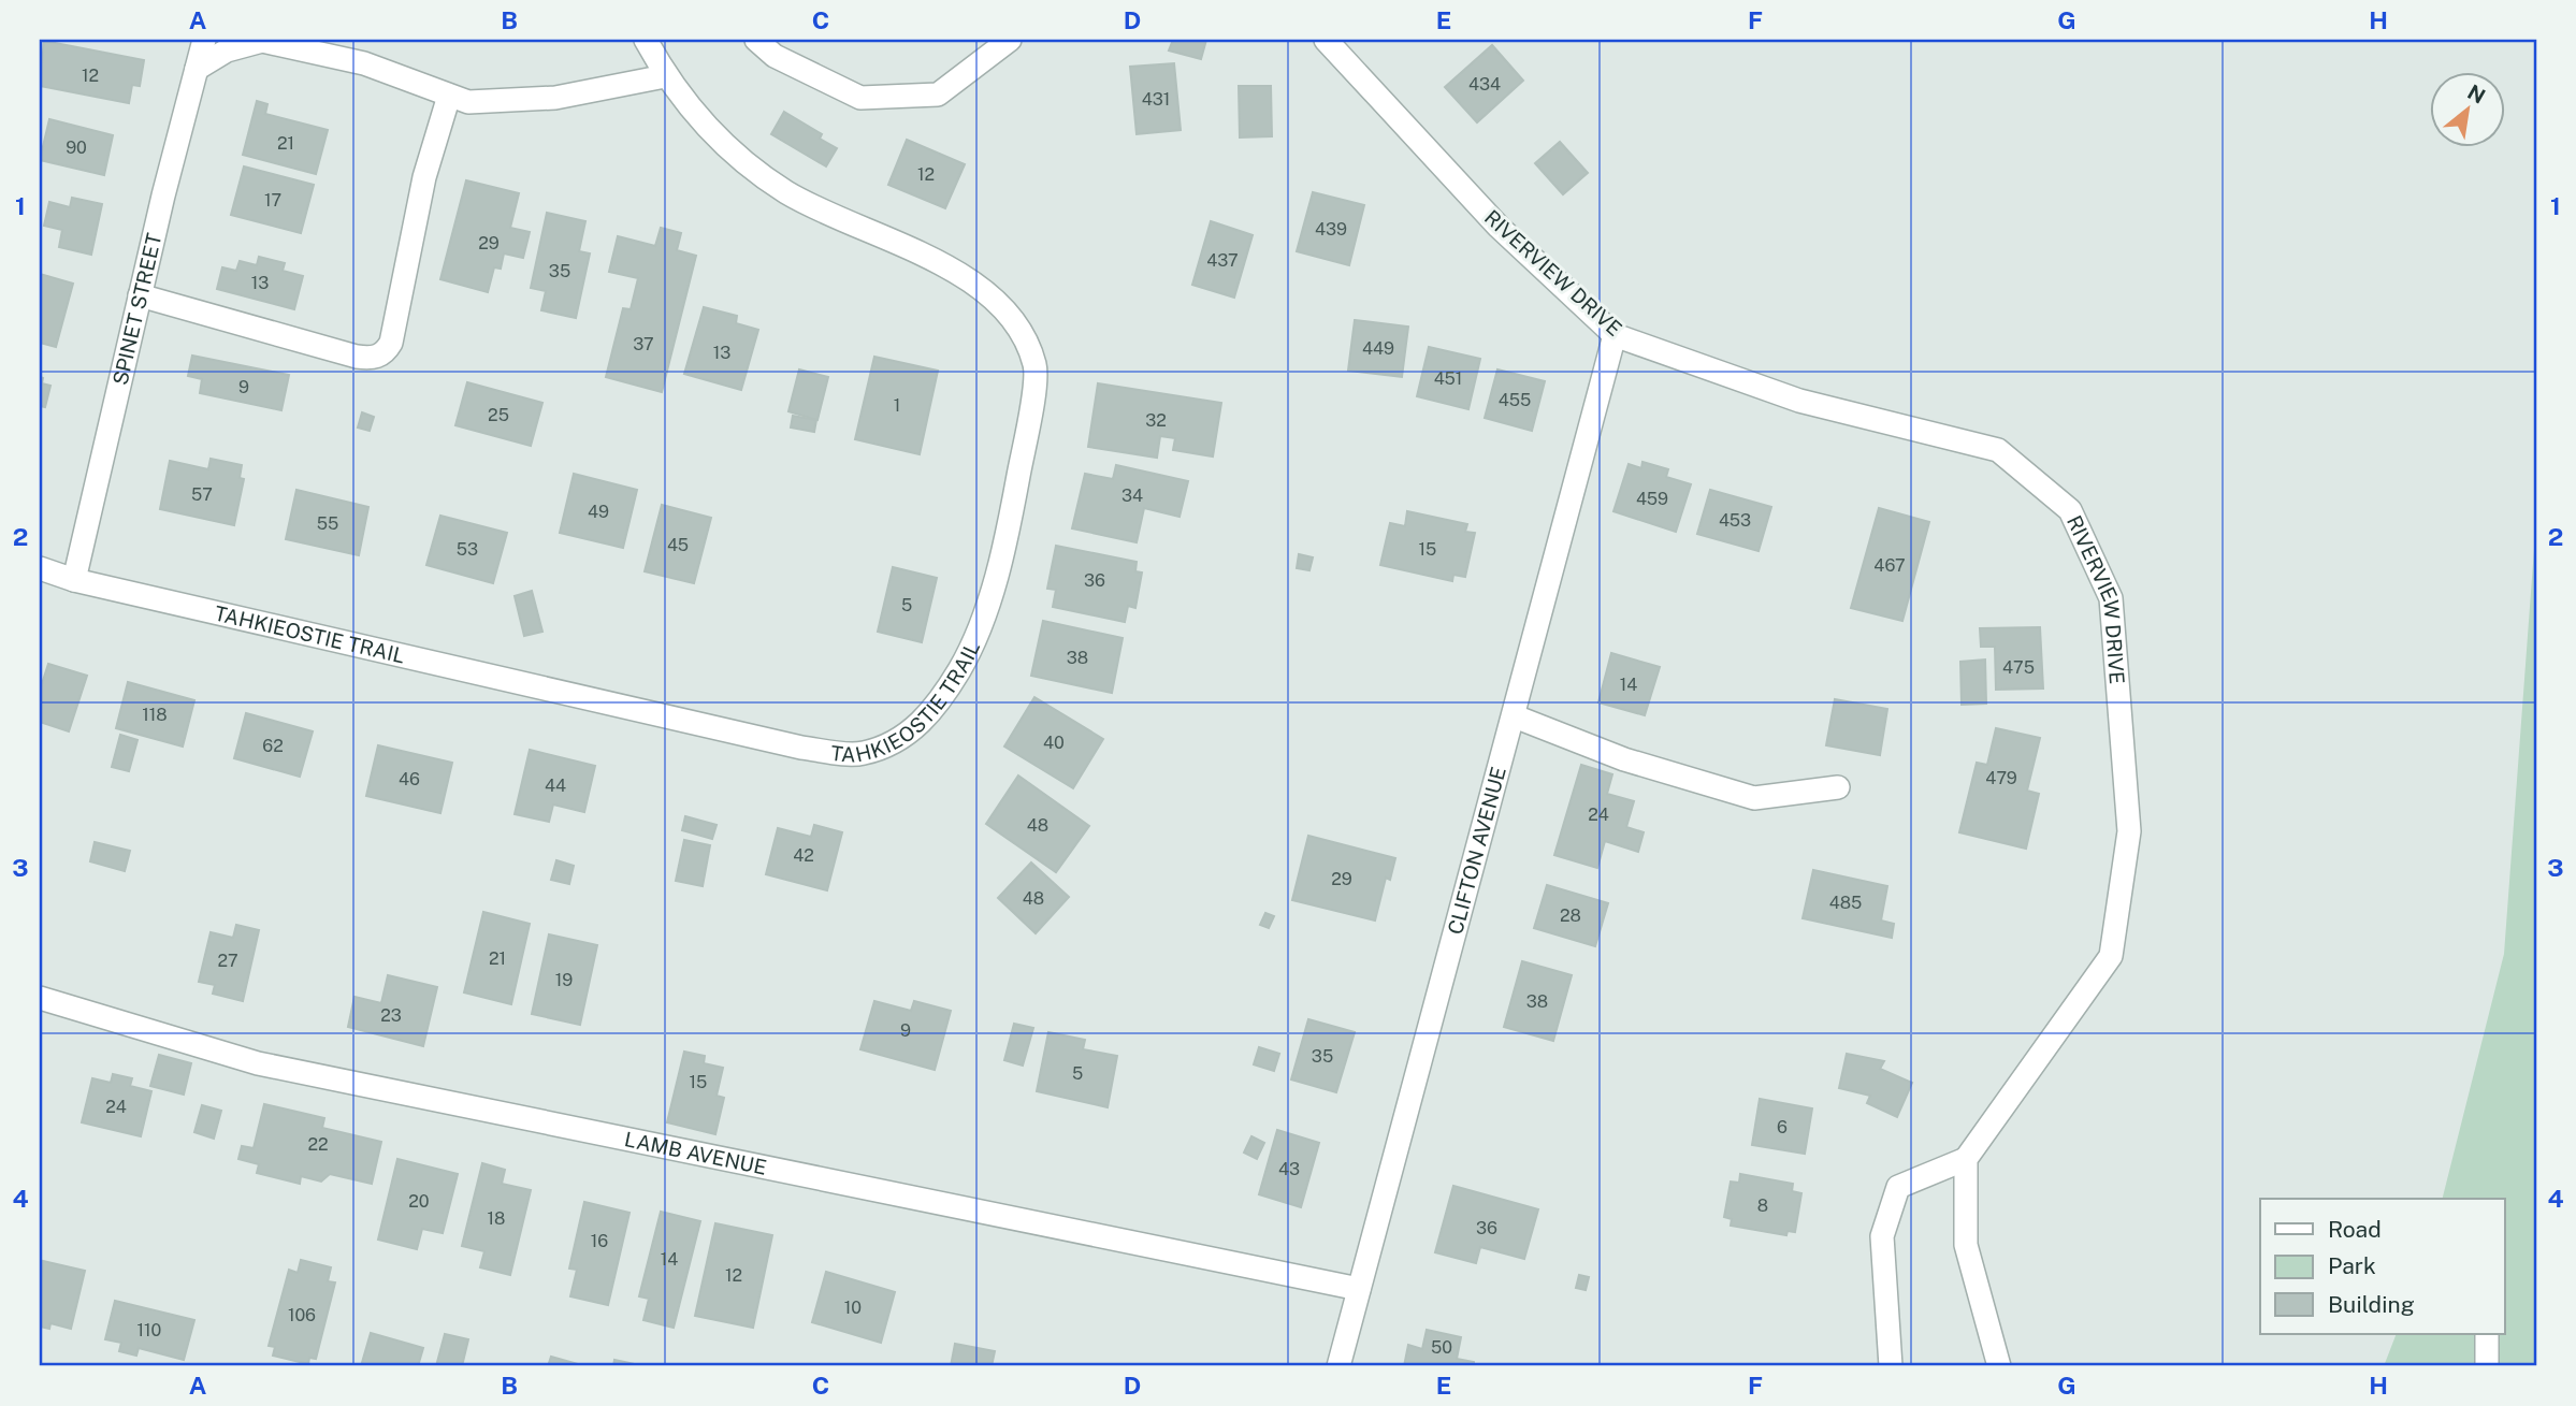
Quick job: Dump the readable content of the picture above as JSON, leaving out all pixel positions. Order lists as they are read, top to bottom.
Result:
{
  "streets": {
    "street": [
      "RIVERVIEW DRIVE",
      "SPINET STREET",
      "TAHKIEOSTIE TRAIL",
      "CLIFTON AVENUE",
      "LAMB AVENUE"
    ]
  },
  "crossings": [
    ["RIVERVIEW DRIVE", "CLIFTON AVENUE"],
    ["SPINET STREET", "TAHKIEOSTIE TRAIL"],
    ["CLIFTON AVENUE", "LAMB AVENUE"]
  ],
  "house_numbers": [
    "12",
    "434",
    "431",
    "21",
    "90",
    "12",
    "17",
    "439",
    "29",
    "437",
    "35",
    "13",
    "37",
    "449",
    "13",
    "451",
    "9",
    "455",
    "1",
    "25",
    "32",
    "57",
    "34",
    "459",
    "49",
    "453",
    "55",
    "45",
    "53",
    "15",
    "467",
    "36",
    "5",
    "38",
    "475",
    "14",
    "118",
    "40",
    "62",
    "479",
    "46",
    "44",
    "24",
    "48",
    "42",
    "29",
    "48",
    "485",
    "28",
    "21",
    "27",
    "19",
    "38",
    "23",
    "9",
    "35",
    "5",
    "15",
    "24",
    "6",
    "22",
    "43",
    "20",
    "8",
    "18",
    "36",
    "16",
    "14",
    "12",
    "10",
    "106",
    "110",
    "50"
  ],
  "legend": ["Road", "Park", "Building"],
  "north": "top right",
  "grid": {
    "columns": [
      "A",
      "B",
      "C",
      "D",
      "E",
      "F",
      "G",
      "H"
    ],
    "rows": [
      "1",
      "2",
      "3",
      "4"
    ]
  }
}
